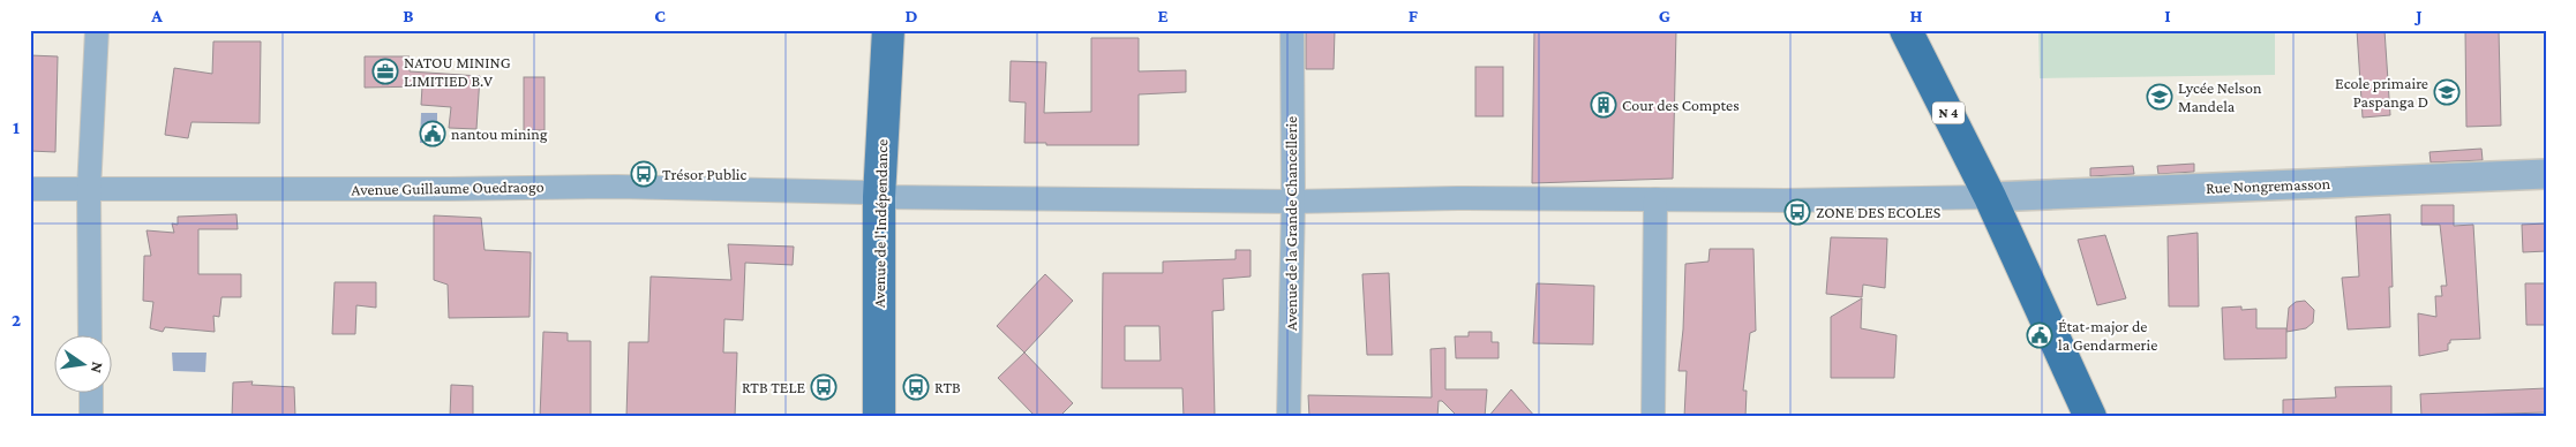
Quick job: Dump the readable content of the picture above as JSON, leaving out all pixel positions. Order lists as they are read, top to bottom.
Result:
{
  "streets": {
    "highway": ["N 4"],
    "main road": ["Avenue de l'Indépendance"],
    "street": ["Rue Nongremasson", "Avenue Guillaume Ouedraogo", "Avenue de la Grande Chancellerie"]
  },
  "crossings": [
    ["N 4", "Rue Nongremasson"],
    ["N 4", "Avenue Guillaume Ouedraogo"],
    ["Rue Nongremasson", "Avenue Guillaume Ouedraogo"],
    ["Avenue Guillaume Ouedraogo", "Avenue de l'Indépendance"],
    ["Avenue Guillaume Ouedraogo", "Avenue de la Grande Chancellerie"]
  ],
  "places": {
    "office": ["NATOU MINING LIMITIED B.V"],
    "school or university": ["Ecole primaire Paspanga D", "Lycée Nelson Mandela"],
    "building": ["Cour des Comptes"],
    "public building": ["nantou mining", "État-major de la Gendarmerie"],
    "bus stop": [
      "Trésor Public",
      "ZONE DES ECOLES",
      "RTB TELE",
      "RTB"
    ]
  },
  "north": "right",
  "grid": {
    "columns": [
      "A",
      "B",
      "C",
      "D",
      "E",
      "F",
      "G",
      "H",
      "I",
      "J"
    ],
    "rows": ["1", "2"]
  }
}
